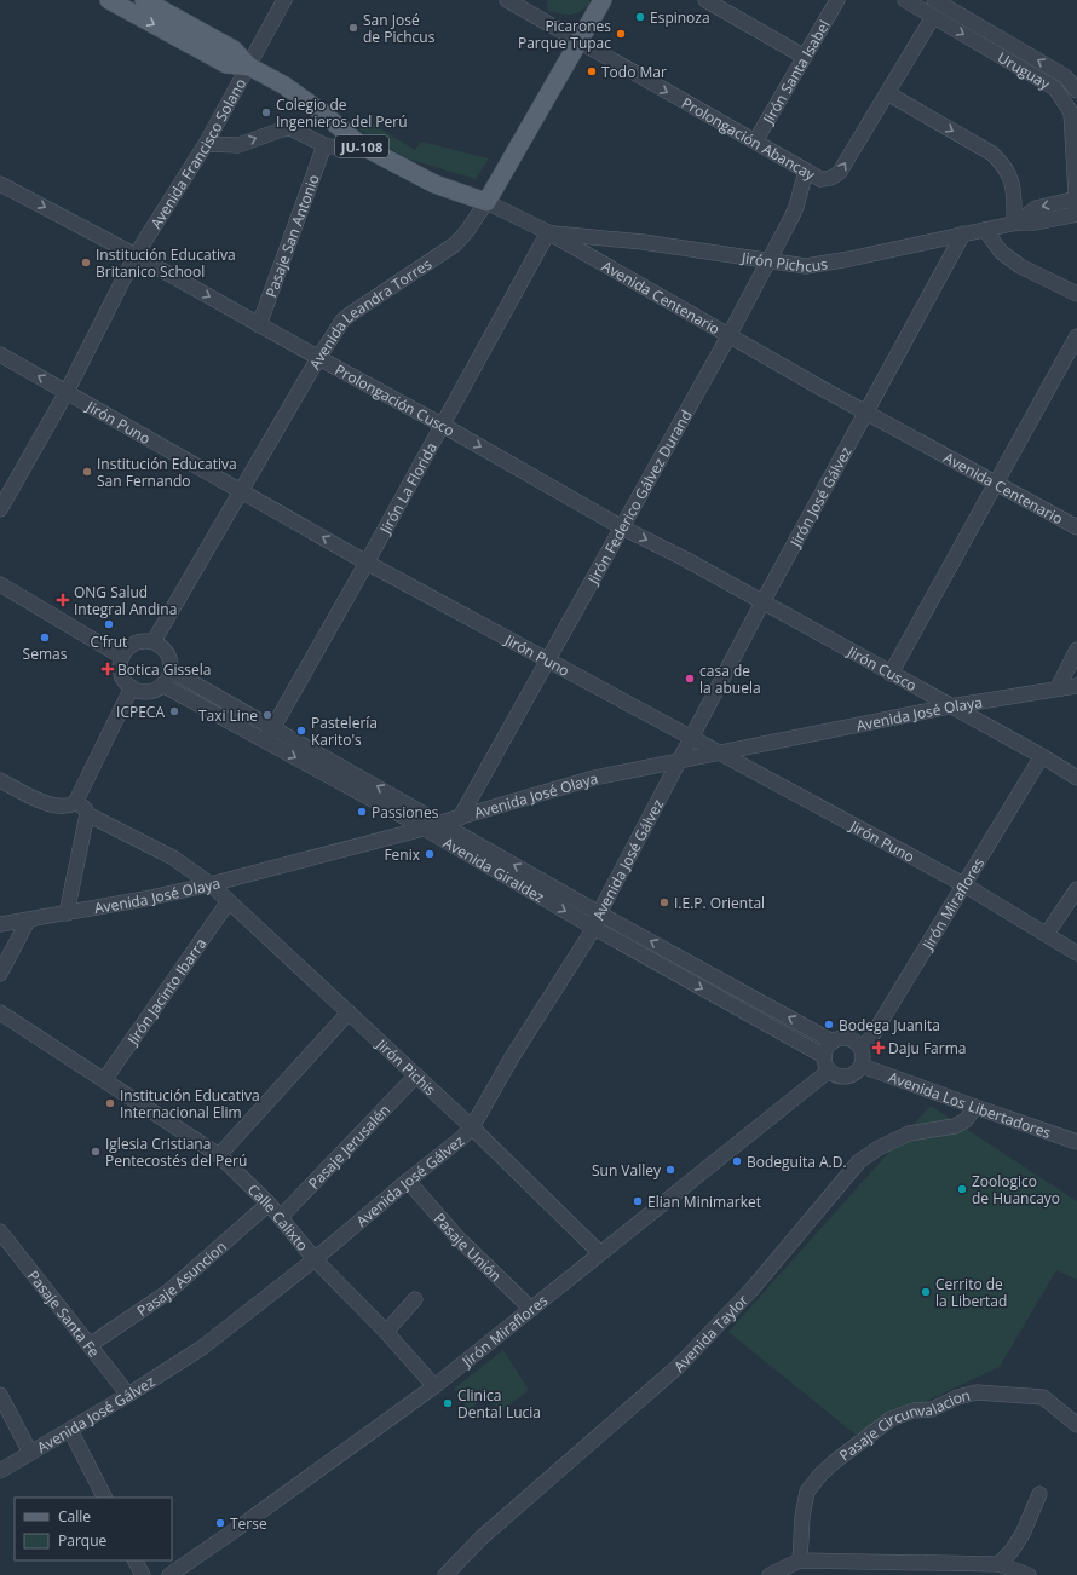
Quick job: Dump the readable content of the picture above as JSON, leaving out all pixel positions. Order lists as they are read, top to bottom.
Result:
{
  "streets": {
    "main road": ["JU-108", "Avenida Centenario", "Avenida Leandra Torres"],
    "street": [
      "Uruguay",
      "Jirón Santa Isabel",
      "Prolongación Abancay",
      "Avenida Francisco Solano",
      "Pasaje San Antonio",
      "Jirón Pichcus",
      "Prolongación Cusco",
      "Jirón Puno",
      "Jirón La Florida",
      "Jirón Federico Gálvez Durand",
      "Jirón José Gálvez",
      "Jirón Cusco",
      "Avenida José Olaya",
      "Avenida José Gálvez",
      "Avenida Giraldez",
      "Jirón Miraflores",
      "Jirón Jacinto Ibarra",
      "Jirón Pichis",
      "Avenida Los Libertadores",
      "Pasaje Jerusalén",
      "Calle Calixto",
      "Pasaje Unión",
      "Pasaje Asuncion",
      "Pasaje Santa Fe",
      "Avenida Taylor",
      "Pasaje Circunvalacion"
    ]
  },
  "crossings": [
    ["Uruguay", "Prolongación Abancay"],
    ["Uruguay", "Jirón Pichcus"],
    ["Jirón Santa Isabel", "Prolongación Abancay"],
    ["Prolongación Abancay", "Avenida Leandra Torres"],
    ["Prolongación Abancay", "Jirón Federico Gálvez Durand"],
    ["Avenida Francisco Solano", "Avenida Centenario"],
    ["Avenida Francisco Solano", "Prolongación Cusco"],
    ["Avenida Francisco Solano", "Jirón Puno"],
    ["Pasaje San Antonio", "Prolongación Cusco"],
    ["Jirón Pichcus", "Avenida Centenario"],
    ["Jirón Pichcus", "Jirón La Florida"],
    ["Jirón Pichcus", "Jirón Federico Gálvez Durand"],
    ["Jirón Pichcus", "Jirón José Gálvez"],
    ["Avenida Centenario", "Avenida Leandra Torres"],
    ["Avenida Centenario", "Jirón La Florida"],
    ["Avenida Centenario", "Jirón Federico Gálvez Durand"],
    ["Avenida Centenario", "Jirón José Gálvez"],
    ["Avenida Leandra Torres", "Prolongación Cusco"],
    ["Avenida Leandra Torres", "Jirón Puno"],
    ["Avenida Leandra Torres", "Avenida Giraldez"],
    ["Prolongación Cusco", "Jirón La Florida"],
    ["Prolongación Cusco", "Jirón Federico Gálvez Durand"],
    ["Prolongación Cusco", "Jirón José Gálvez"],
    ["Prolongación Cusco", "Jirón Cusco"],
    ["Jirón Puno", "Jirón La Florida"],
    ["Jirón Puno", "Jirón Federico Gálvez Durand"],
    ["Jirón Puno", "Jirón José Gálvez"],
    ["Jirón Puno", "Avenida José Olaya"],
    ["Jirón Puno", "Jirón Miraflores"],
    ["Jirón La Florida", "Avenida Giraldez"],
    ["Jirón Federico Gálvez Durand", "Avenida José Olaya"],
    ["Jirón José Gálvez", "Jirón Cusco"],
    ["Jirón José Gálvez", "Avenida José Olaya"],
    ["Jirón José Gálvez", "Avenida José Gálvez"],
    ["Jirón Cusco", "Avenida José Olaya"],
    ["Jirón Cusco", "Jirón Miraflores"],
    ["Avenida José Olaya", "Avenida José Gálvez"],
    ["Avenida José Olaya", "Avenida Giraldez"],
    ["Avenida José Olaya", "Jirón Pichis"],
    ["Avenida José Gálvez", "Avenida Giraldez"],
    ["Avenida José Gálvez", "Jirón Pichis"],
    ["Avenida José Gálvez", "Calle Calixto"],
    ["Avenida José Gálvez", "Pasaje Unión"],
    ["Avenida José Gálvez", "Pasaje Santa Fe"],
    ["Avenida Giraldez", "Jirón Miraflores"],
    ["Avenida Giraldez", "Avenida Los Libertadores"],
    ["Jirón Miraflores", "Jirón Pichis"],
    ["Jirón Miraflores", "Avenida Los Libertadores"],
    ["Jirón Miraflores", "Calle Calixto"],
    ["Jirón Miraflores", "Pasaje Unión"],
    ["Jirón Jacinto Ibarra", "Jirón Pichis"],
    ["Jirón Jacinto Ibarra", "Calle Calixto"],
    ["Jirón Pichis", "Pasaje Jerusalén"],
    ["Avenida Los Libertadores", "Avenida Taylor"],
    ["Pasaje Jerusalén", "Calle Calixto"],
    ["Calle Calixto", "Pasaje Asuncion"],
    ["Pasaje Asuncion", "Pasaje Santa Fe"]
  ],
  "one_way": ["Prolongación Cusco"],
  "places": {
    "other": [
      "Espinoza",
      "San José de Pichcus",
      "Picarones Parque Tupac",
      "Todo Mar",
      "Colegio de Ingenieros del Perú",
      "Institución Educativa Britanico School",
      "Institución Educativa San Fernando",
      "C'frut",
      "Semas",
      "casa de la abuela",
      "ICPECA",
      "Taxi Line",
      "Pastelería Karito's",
      "Passiones",
      "Fenix",
      "I.E.P. Oriental",
      "Bodega Juanita",
      "Institución Educativa Internacional Elim",
      "Iglesia Cristiana Pentecostés del Perú",
      "Bodeguita A.D.",
      "Sun Valley",
      "Zoologico de Huancayo",
      "Elian Minimarket",
      "Cerrito de la Libertad",
      "Clinica Dental Lucia",
      "Terse"
    ],
    "health": ["ONG Salud Integral Andina", "Botica Gissela", "Daju Farma"]
  },
  "legend": ["Calle", "Parque"]
}
